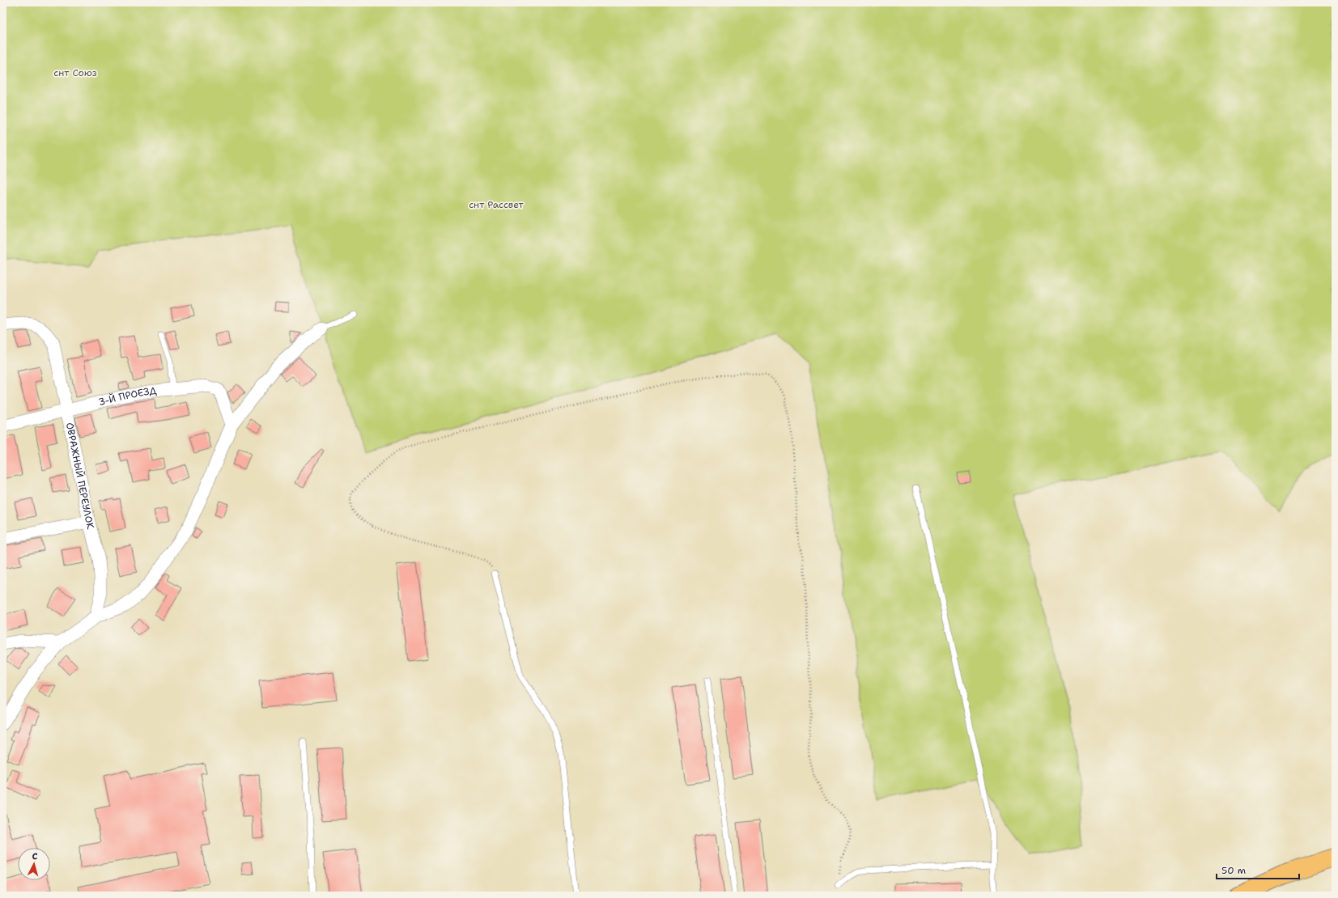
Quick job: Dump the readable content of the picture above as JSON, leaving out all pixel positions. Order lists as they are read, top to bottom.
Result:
{
  "streets": {
    "street": ["3-Й ПРОЕЗД", "ОВРАЖНЫЙ ПЕРЕУЛОК"]
  },
  "crossings": [
    ["3-Й ПРОЕЗД", "ОВРАЖНЫЙ ПЕРЕУЛОК"]
  ],
  "parks": ["снт Союз", "снт Рассвет"],
  "scale_bar": "50 m",
  "north": "top"
}
